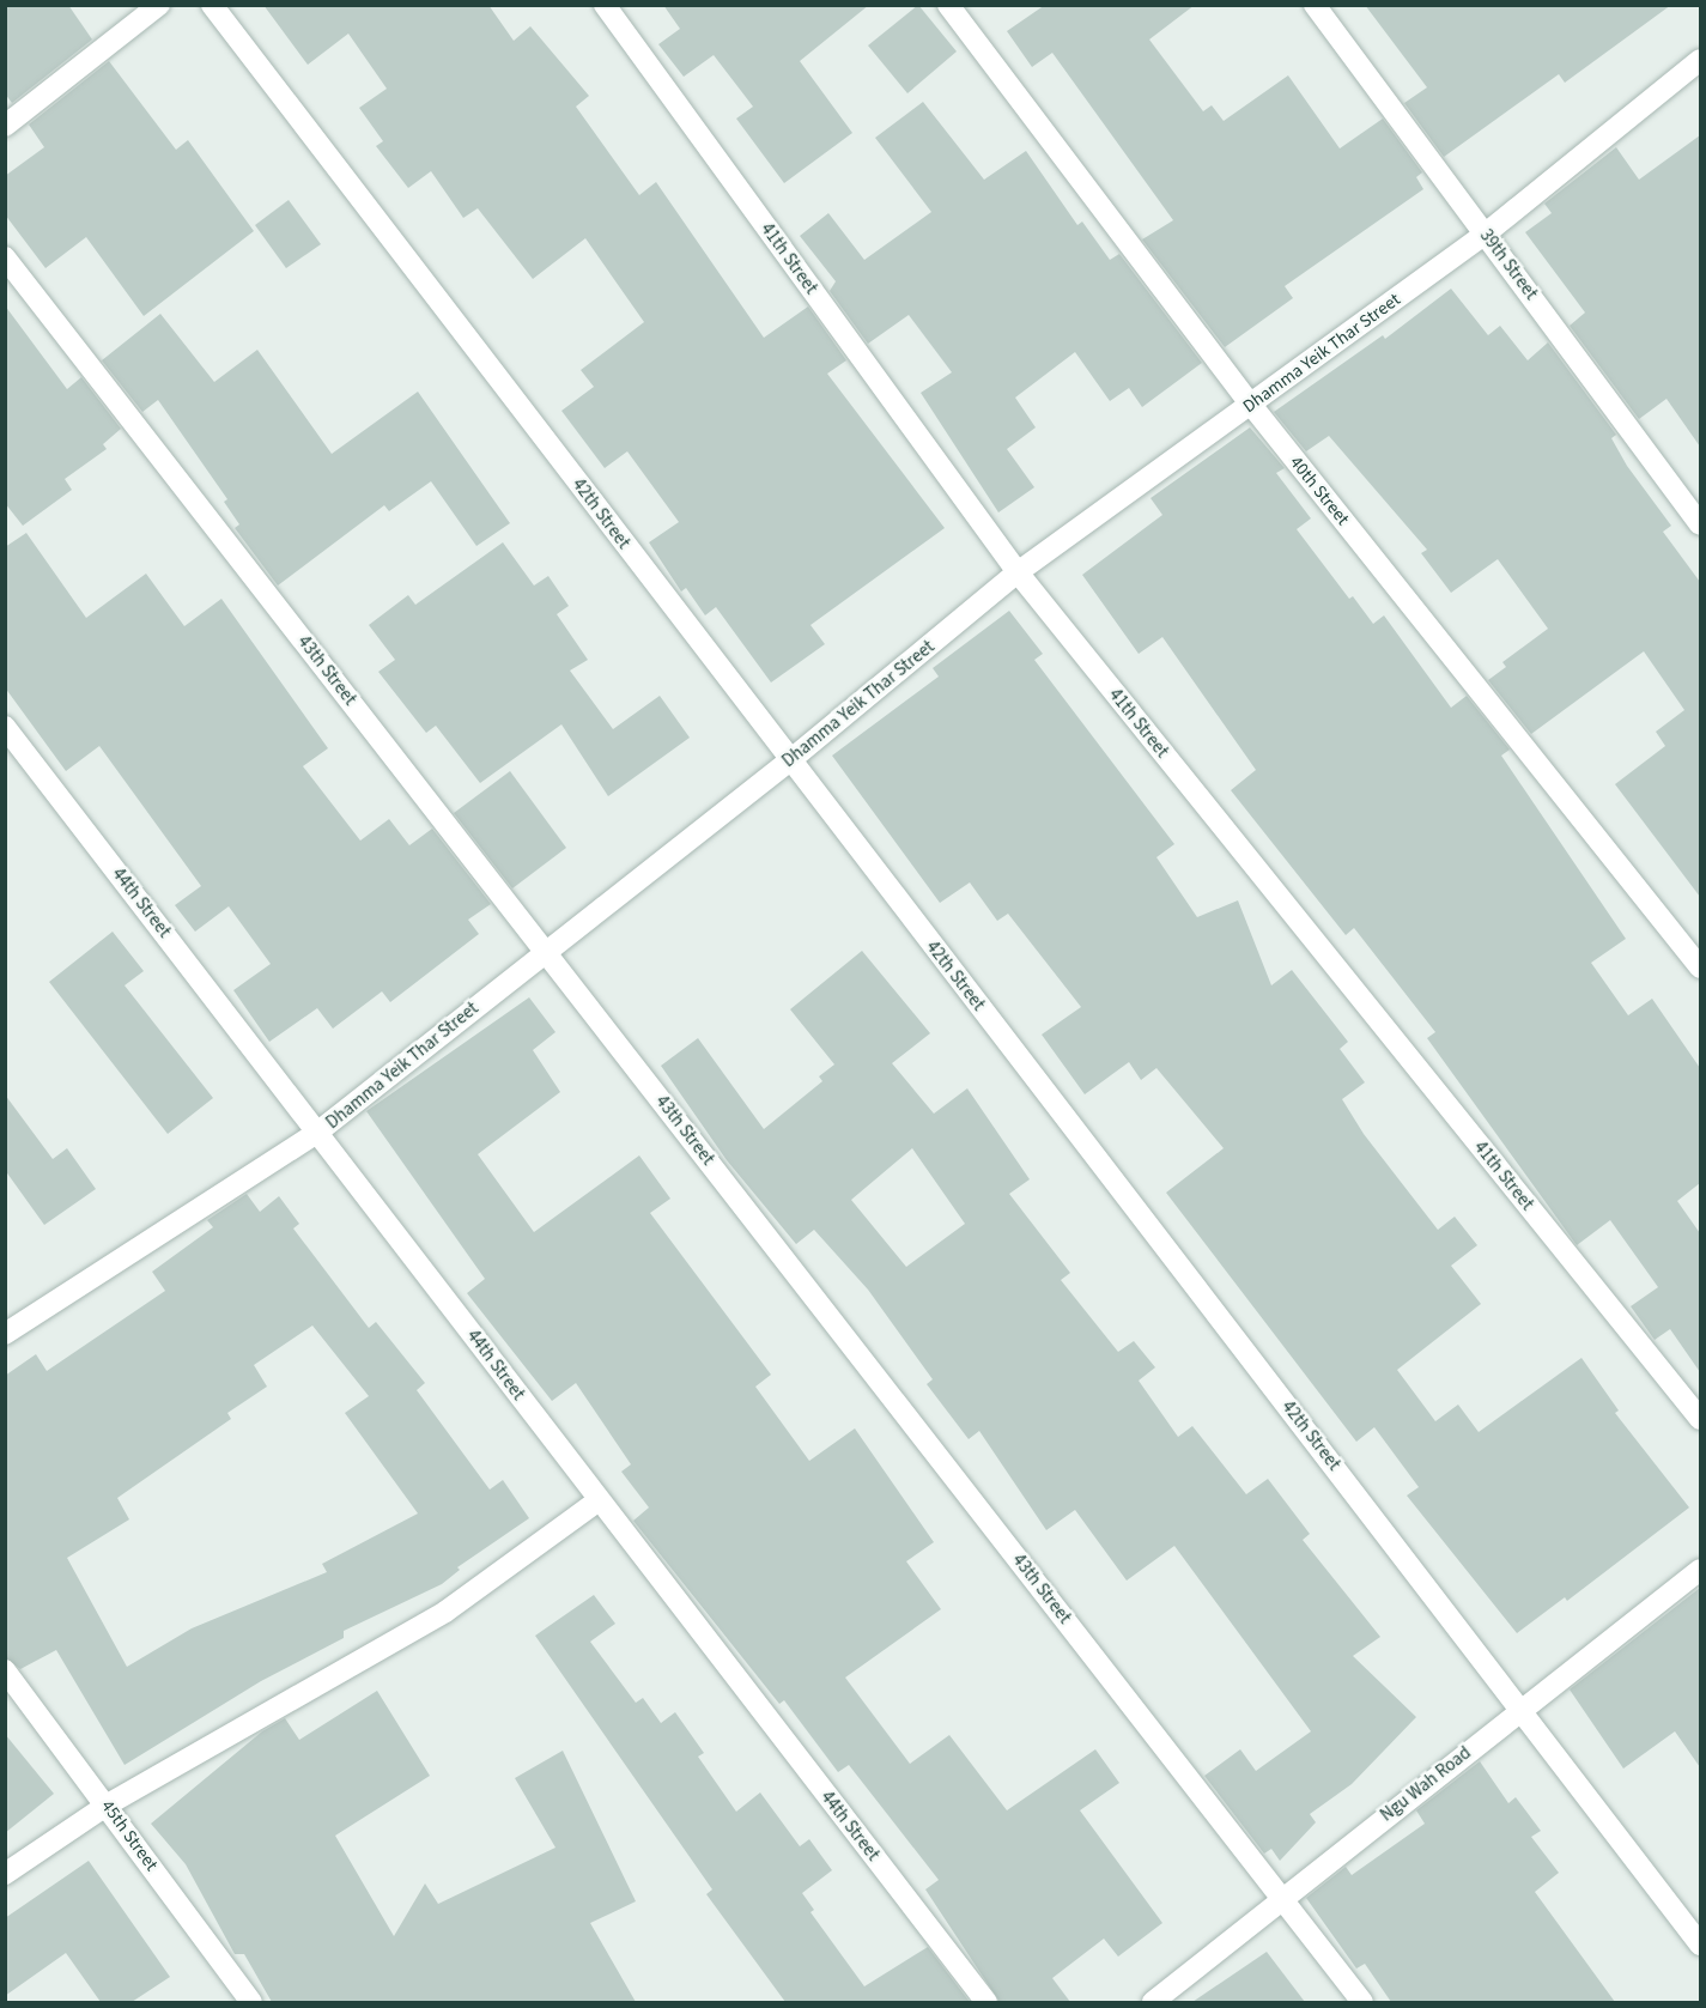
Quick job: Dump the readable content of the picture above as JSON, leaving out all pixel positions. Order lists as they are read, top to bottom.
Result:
{
  "streets": {
    "street": [
      "41th Street",
      "39th Street",
      "Dhamma Yeik Thar Street",
      "40th Street",
      "42th Street",
      "43th Street",
      "44th Street",
      "Ngu Wah Road",
      "45th Street"
    ]
  },
  "crossings": [
    ["41th Street", "Dhamma Yeik Thar Street"],
    ["39th Street", "Dhamma Yeik Thar Street"],
    ["Dhamma Yeik Thar Street", "40th Street"],
    ["Dhamma Yeik Thar Street", "42th Street"],
    ["Dhamma Yeik Thar Street", "43th Street"],
    ["Dhamma Yeik Thar Street", "44th Street"],
    ["42th Street", "Ngu Wah Road"],
    ["43th Street", "Ngu Wah Road"]
  ]
}
